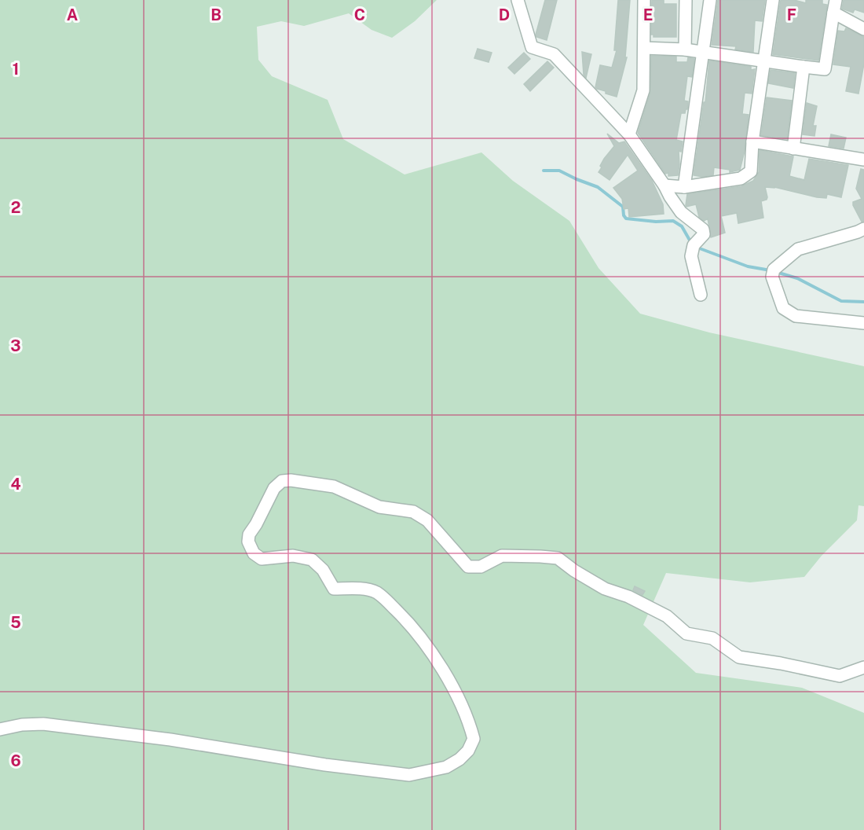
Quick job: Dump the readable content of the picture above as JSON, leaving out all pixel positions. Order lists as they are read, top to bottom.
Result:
{
  "grid": {
    "columns": [
      "A",
      "B",
      "C",
      "D",
      "E",
      "F"
    ],
    "rows": [
      "1",
      "2",
      "3",
      "4",
      "5",
      "6"
    ]
  }
}
